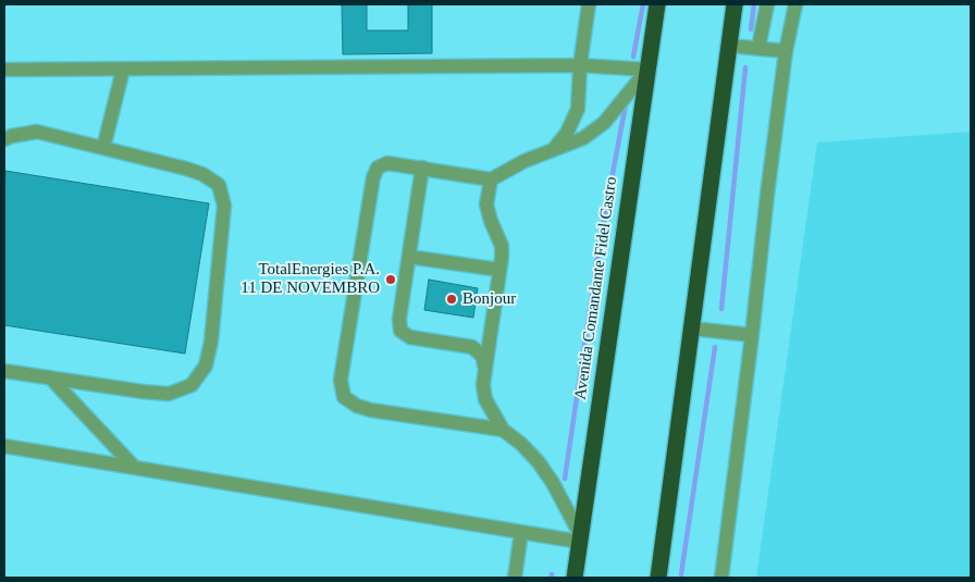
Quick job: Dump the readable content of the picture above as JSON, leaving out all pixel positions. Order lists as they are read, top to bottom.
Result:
{
  "streets": {
    "highway": ["Avenida Comandante Fidel Castro"]
  },
  "places": ["TotalEnergies P.A. 11 DE NOVEMBRO", "Bonjour"]
}
